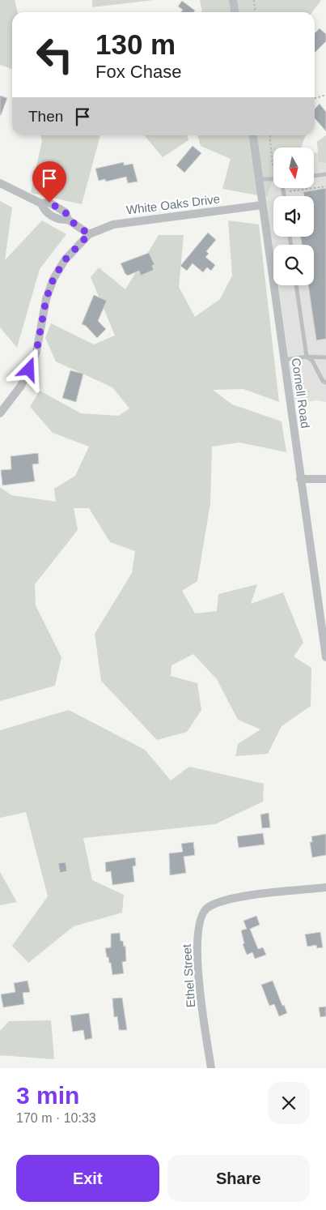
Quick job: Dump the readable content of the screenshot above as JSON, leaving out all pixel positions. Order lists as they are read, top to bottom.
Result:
{
  "streets": {
    "street": ["White Oaks Drive", "Cornell Road", "Ethel Street"]
  },
  "crossings": [
    ["White Oaks Drive", "Cornell Road"]
  ],
  "north": "bottom",
  "page": {
    "turn": ["130 m", "Fox Chase"],
    "then": "Then",
    "heading": ["3 min", "170 m · 10:33"],
    "buttons": ["Exit", "Share"]
  }
}
